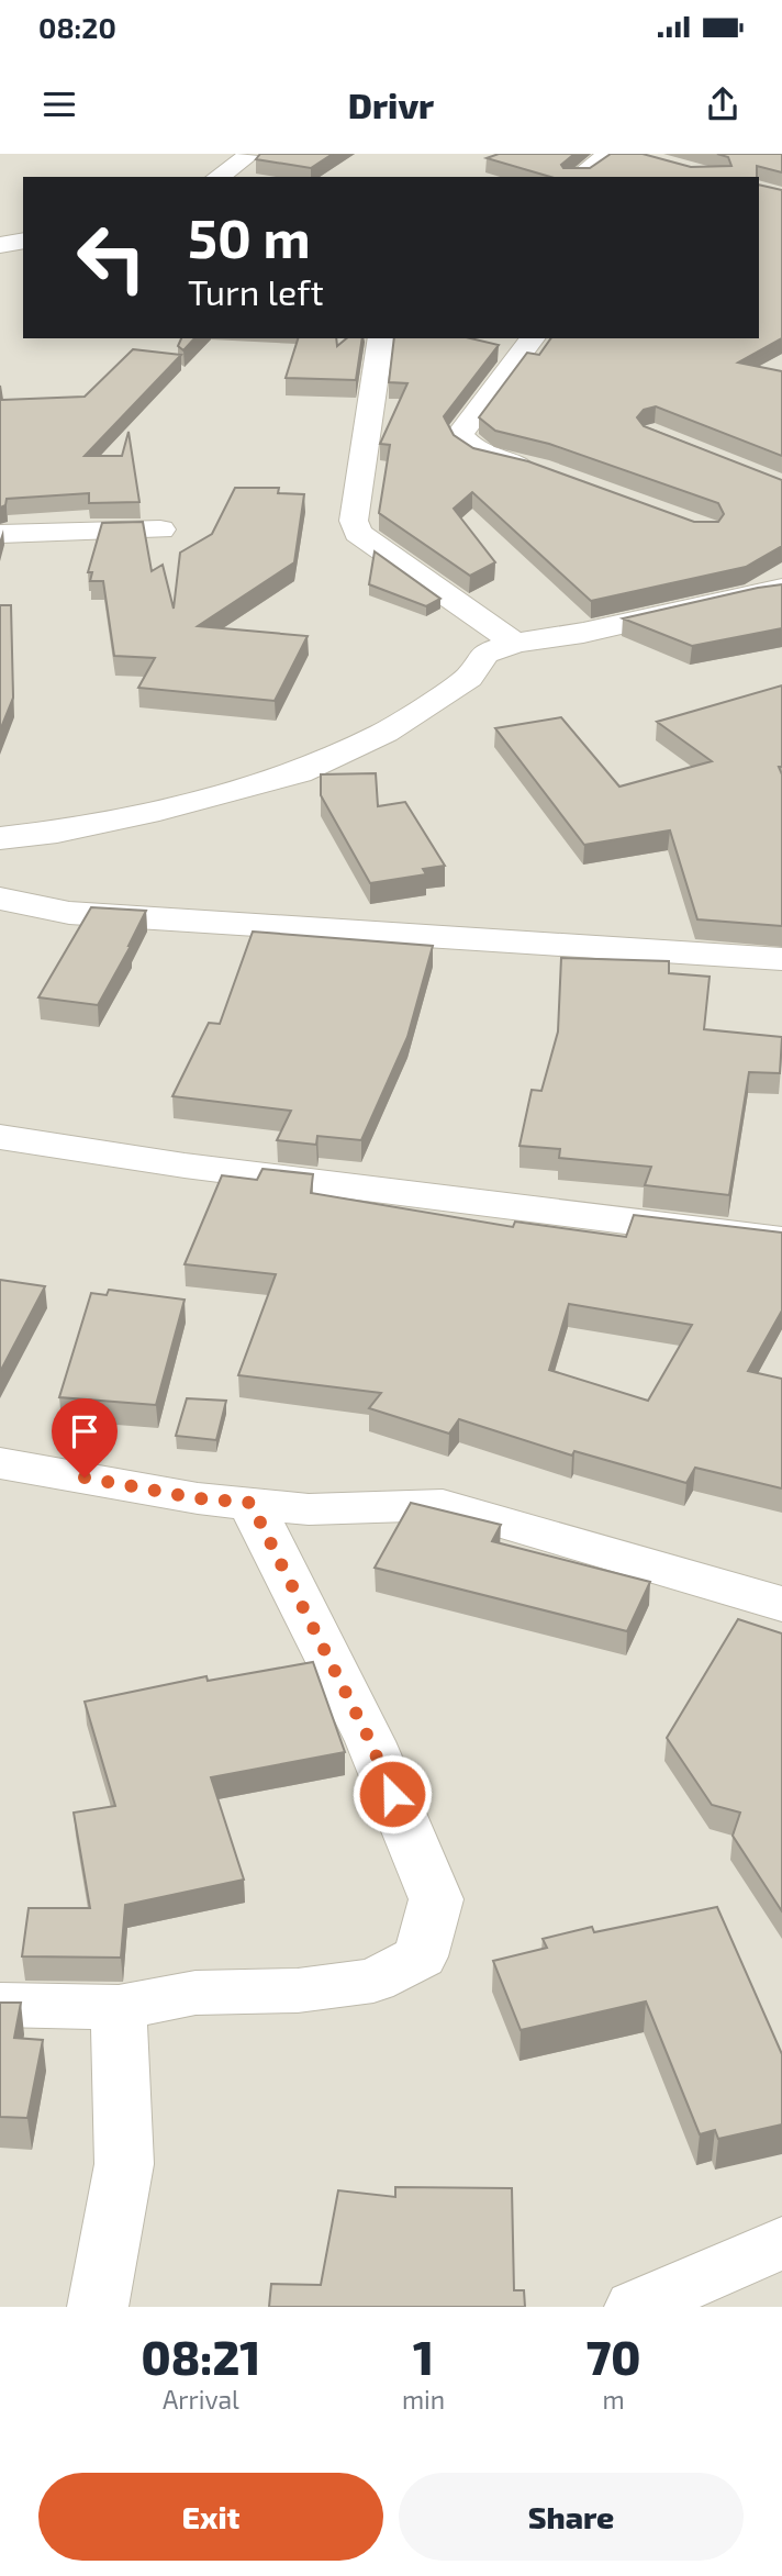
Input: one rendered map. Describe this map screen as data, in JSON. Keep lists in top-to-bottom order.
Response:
{
  "page": {
    "status": "08:20",
    "header": "Drivr",
    "turn": ["50 m", "Turn left"],
    "eta": [
      "08:21",
      "Arrival",
      "1",
      "min",
      "70",
      "m"
    ],
    "buttons": ["Exit", "Share"]
  }
}
